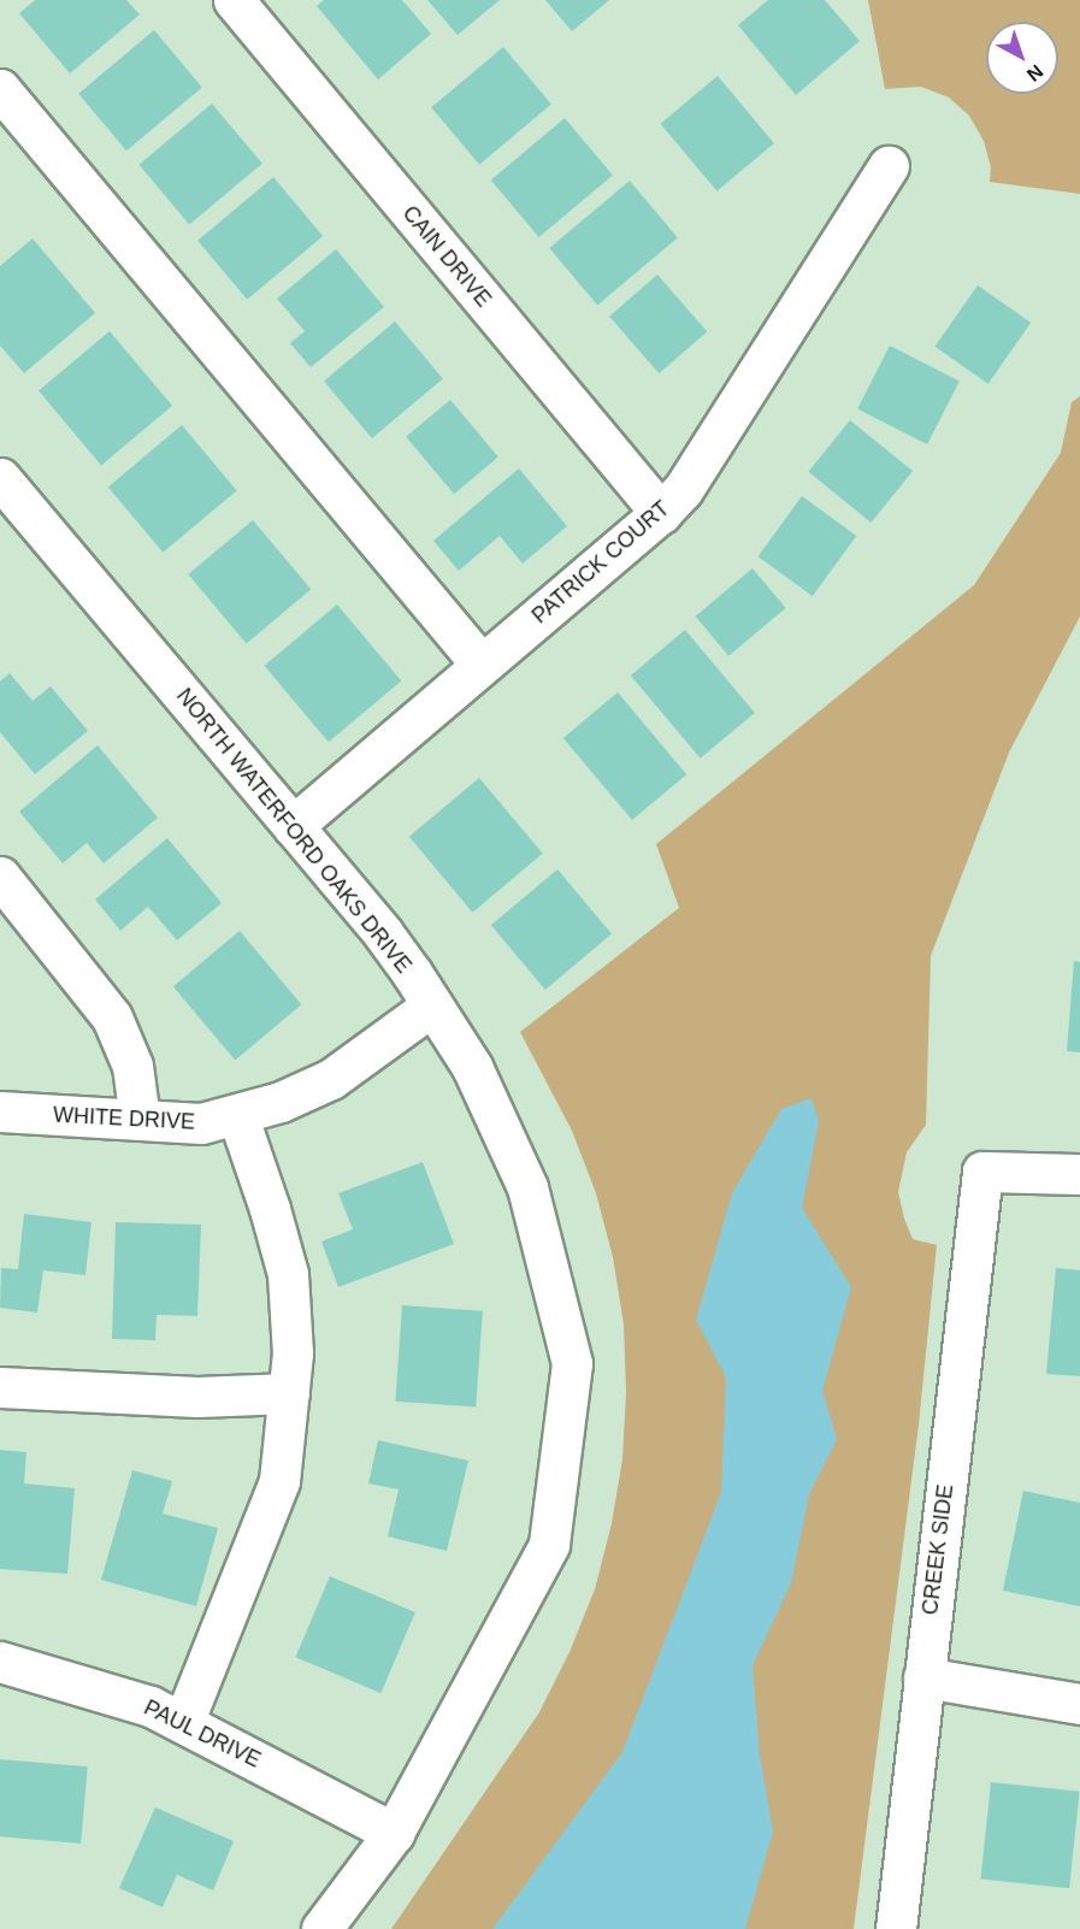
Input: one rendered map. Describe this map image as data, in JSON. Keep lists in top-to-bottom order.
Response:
{
  "streets": {
    "street": [
      "CAIN DRIVE",
      "PATRICK COURT",
      "NORTH WATERFORD OAKS DRIVE",
      "WHITE DRIVE",
      "CREEK SIDE",
      "PAUL DRIVE"
    ]
  },
  "crossings": [
    ["CAIN DRIVE", "PATRICK COURT"],
    ["PATRICK COURT", "NORTH WATERFORD OAKS DRIVE"],
    ["NORTH WATERFORD OAKS DRIVE", "WHITE DRIVE"],
    ["NORTH WATERFORD OAKS DRIVE", "PAUL DRIVE"]
  ],
  "north": "bottom right"
}
